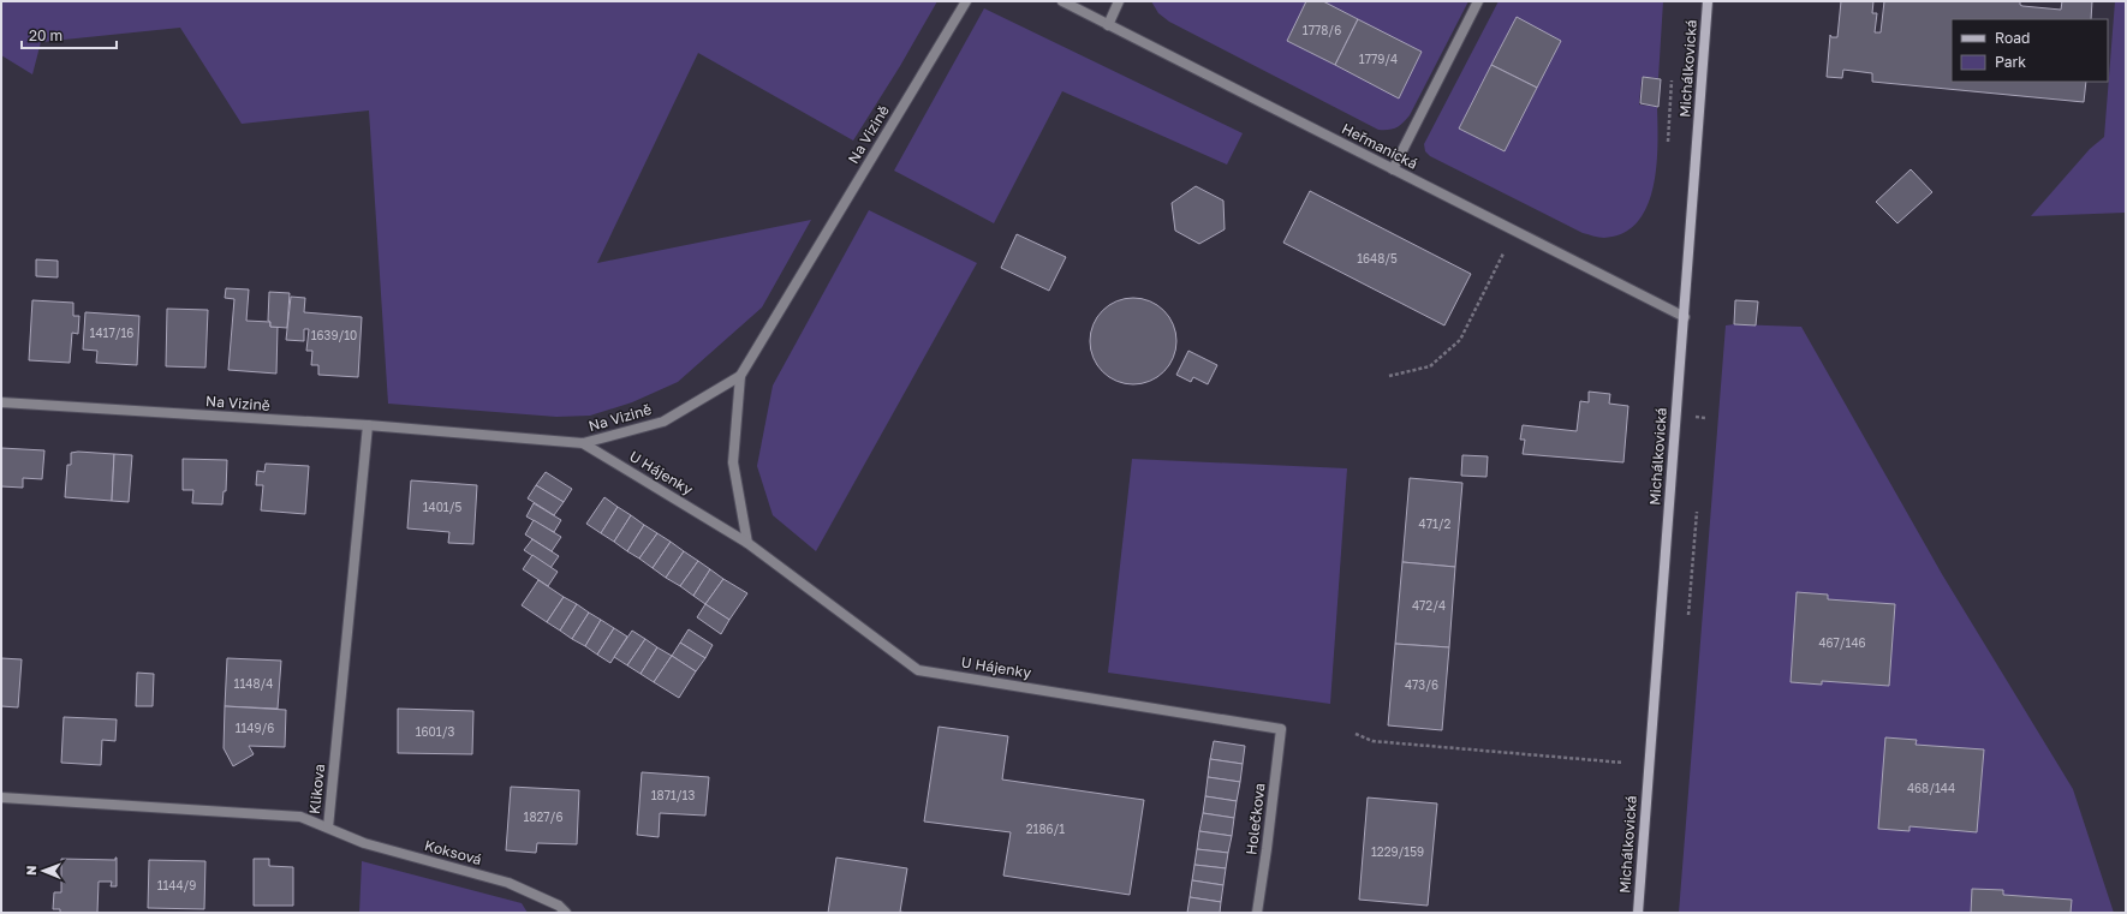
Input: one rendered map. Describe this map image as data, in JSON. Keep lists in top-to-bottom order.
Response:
{
  "streets": {
    "street": [
      "Michálkovická",
      "Na Vizině",
      "Heřmanická",
      "U Hájenky",
      "Klikova",
      "Holečkova",
      "Koksová"
    ]
  },
  "crossings": [
    ["Michálkovická", "Heřmanická"],
    ["Na Vizině", "U Hájenky"],
    ["Na Vizině", "Klikova"],
    ["U Hájenky", "Holečkova"],
    ["Klikova", "Koksová"]
  ],
  "house_numbers": [
    "1778/6",
    "1779/4",
    "1648/5",
    "1417/16",
    "1639/10",
    "1401/5",
    "471/2",
    "472/4",
    "467/146",
    "1148/4",
    "473/6",
    "1149/6",
    "1601/3",
    "468/144",
    "1871/13",
    "1827/6",
    "2186/1",
    "1229/159",
    "1144/9"
  ],
  "legend": ["Road", "Park"],
  "scale_bar": "20 m",
  "north": "left"
}
